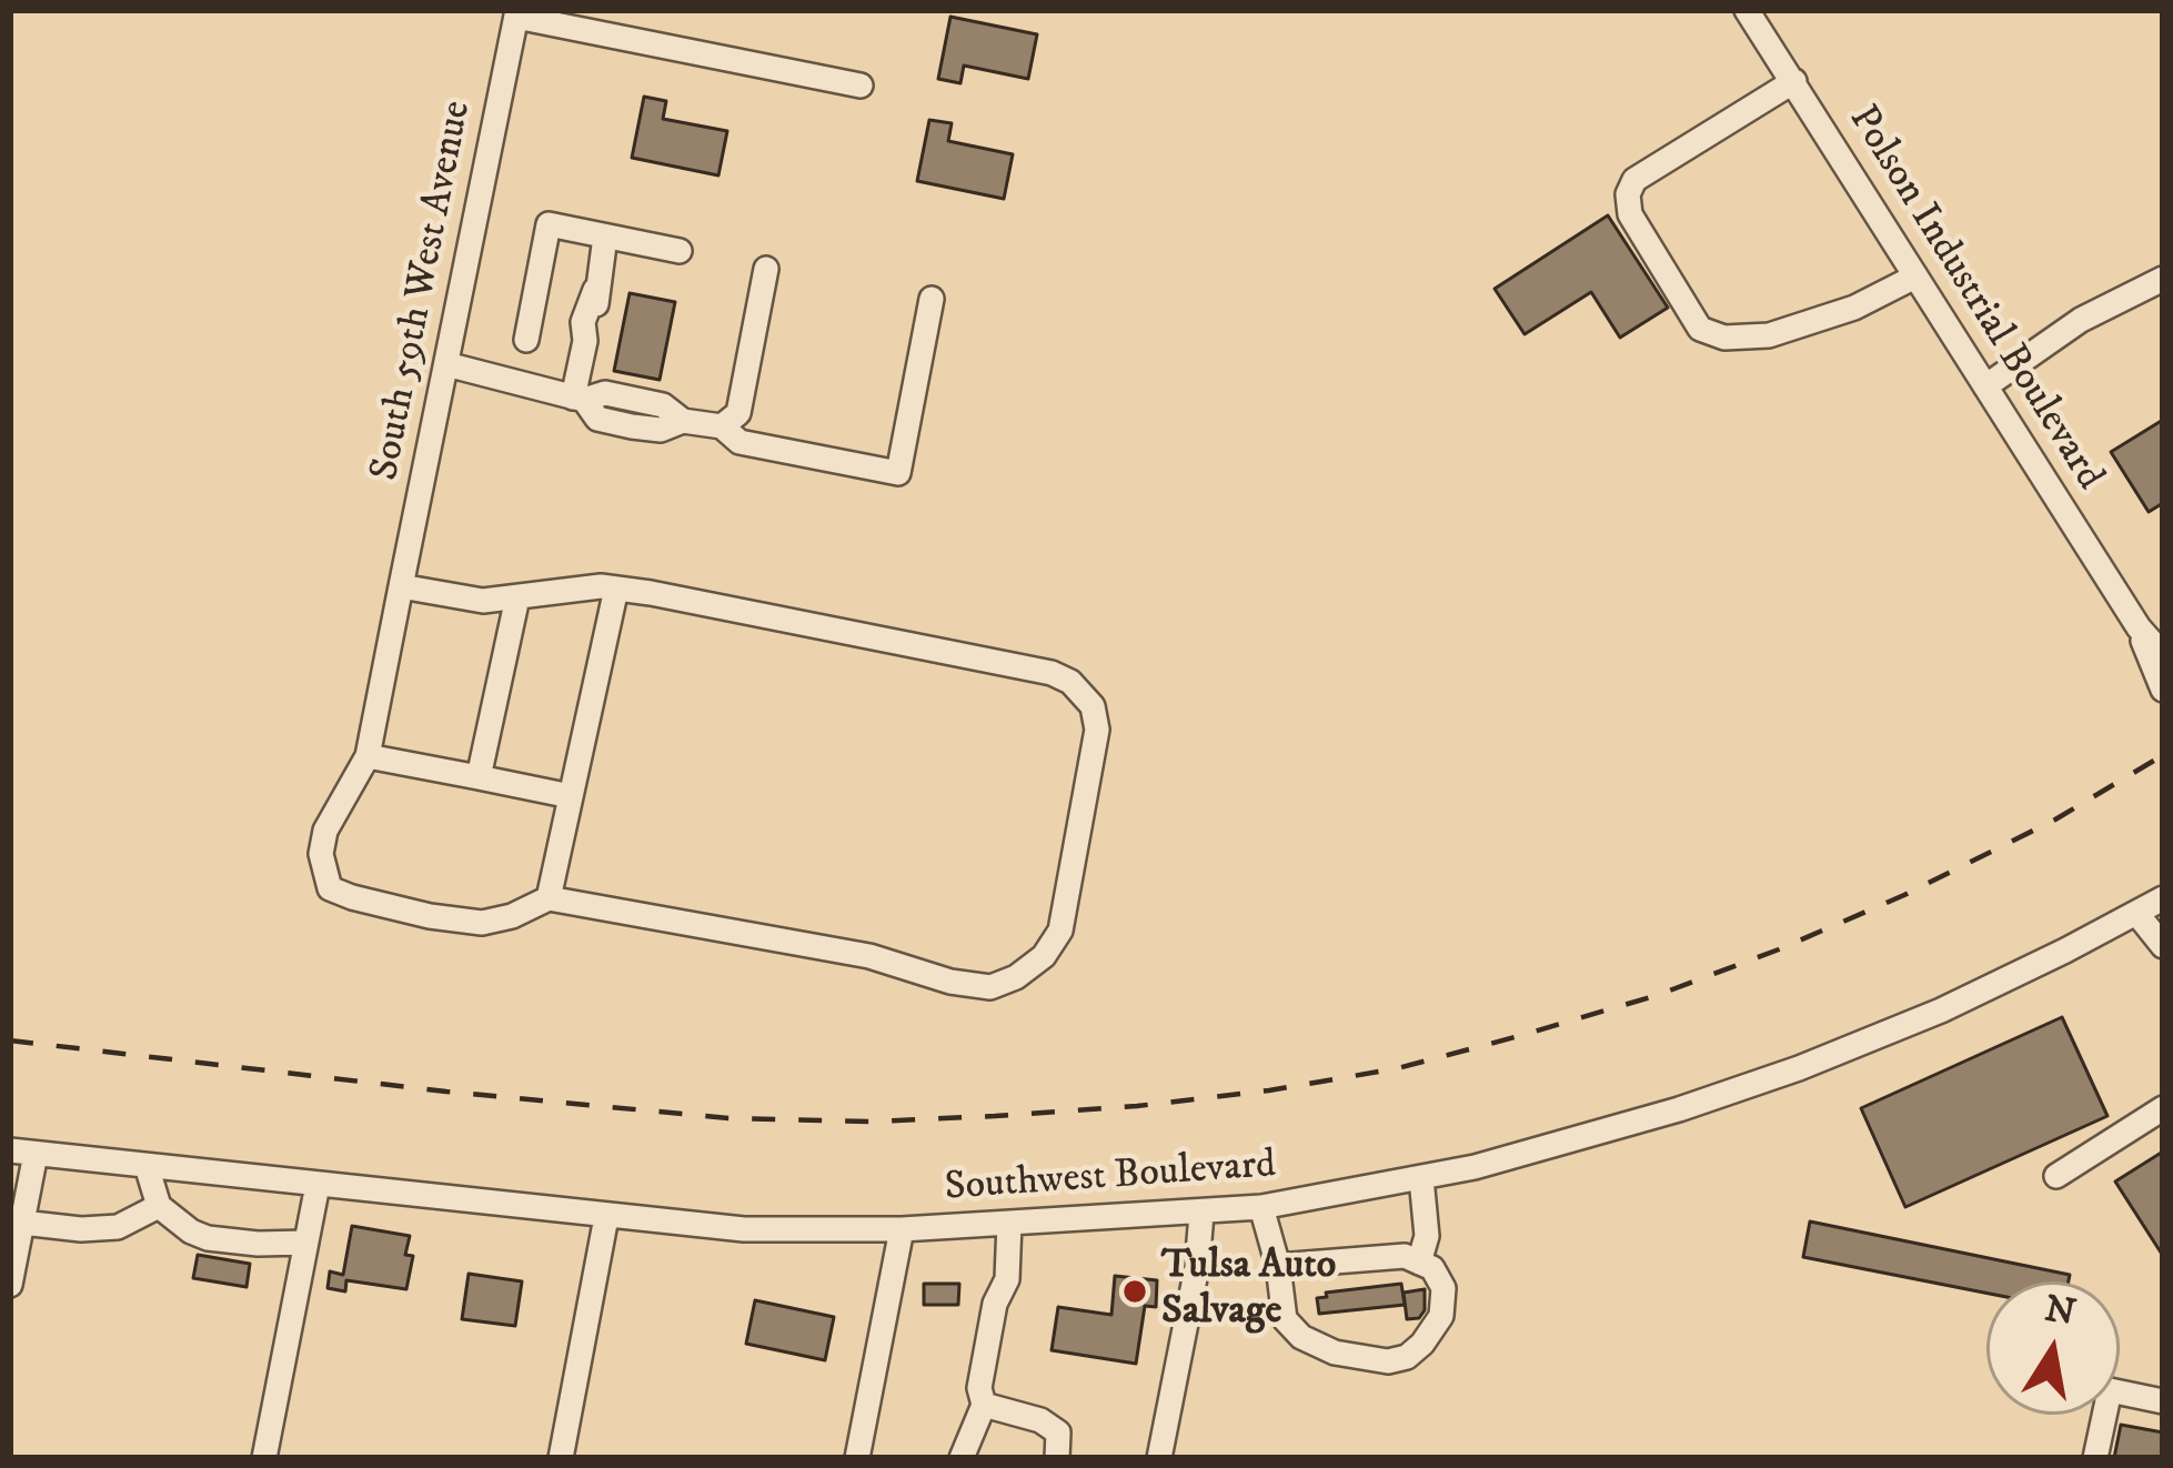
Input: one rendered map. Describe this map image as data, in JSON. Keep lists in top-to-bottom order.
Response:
{
  "streets": {
    "street": ["South 59th West Avenue", "Polson Industrial Boulevard", "Southwest Boulevard"]
  },
  "places": ["Tulsa Auto Salvage"],
  "north": "top"
}
